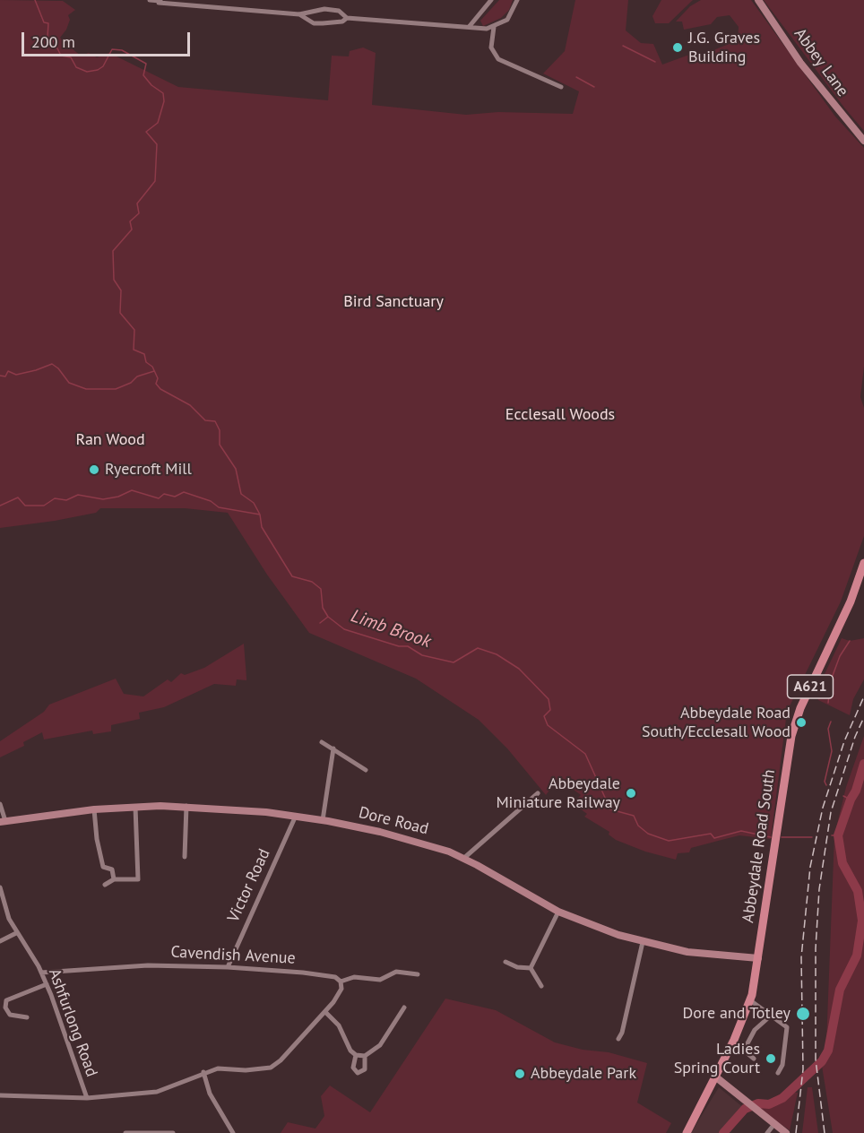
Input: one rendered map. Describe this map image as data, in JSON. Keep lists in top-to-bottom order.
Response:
{
  "streets": {
    "main road": ["A621", "Abbeydale Road South"],
    "street": [
      "Abbey Lane",
      "Dore Road",
      "Victor Road",
      "Cavendish Avenue",
      "Ashfurlong Road"
    ]
  },
  "crossings": [
    ["Dore Road", "Abbeydale Road South"],
    ["Dore Road", "Victor Road"],
    ["Victor Road", "Cavendish Avenue"],
    ["Cavendish Avenue", "Ashfurlong Road"]
  ],
  "water": ["Limb Brook"],
  "parks": ["Bird Sanctuary", "Ecclesall Woods", "Ran Wood"],
  "places": [
    "J.G. Graves Building",
    "Ryecroft Mill",
    "Abbeydale Road South/Ecclesall Wood",
    "Abbeydale Miniature Railway",
    "Dore and Totley",
    "Ladies Spring Court",
    "Abbeydale Park"
  ],
  "scale_bar": "200 m"
}
